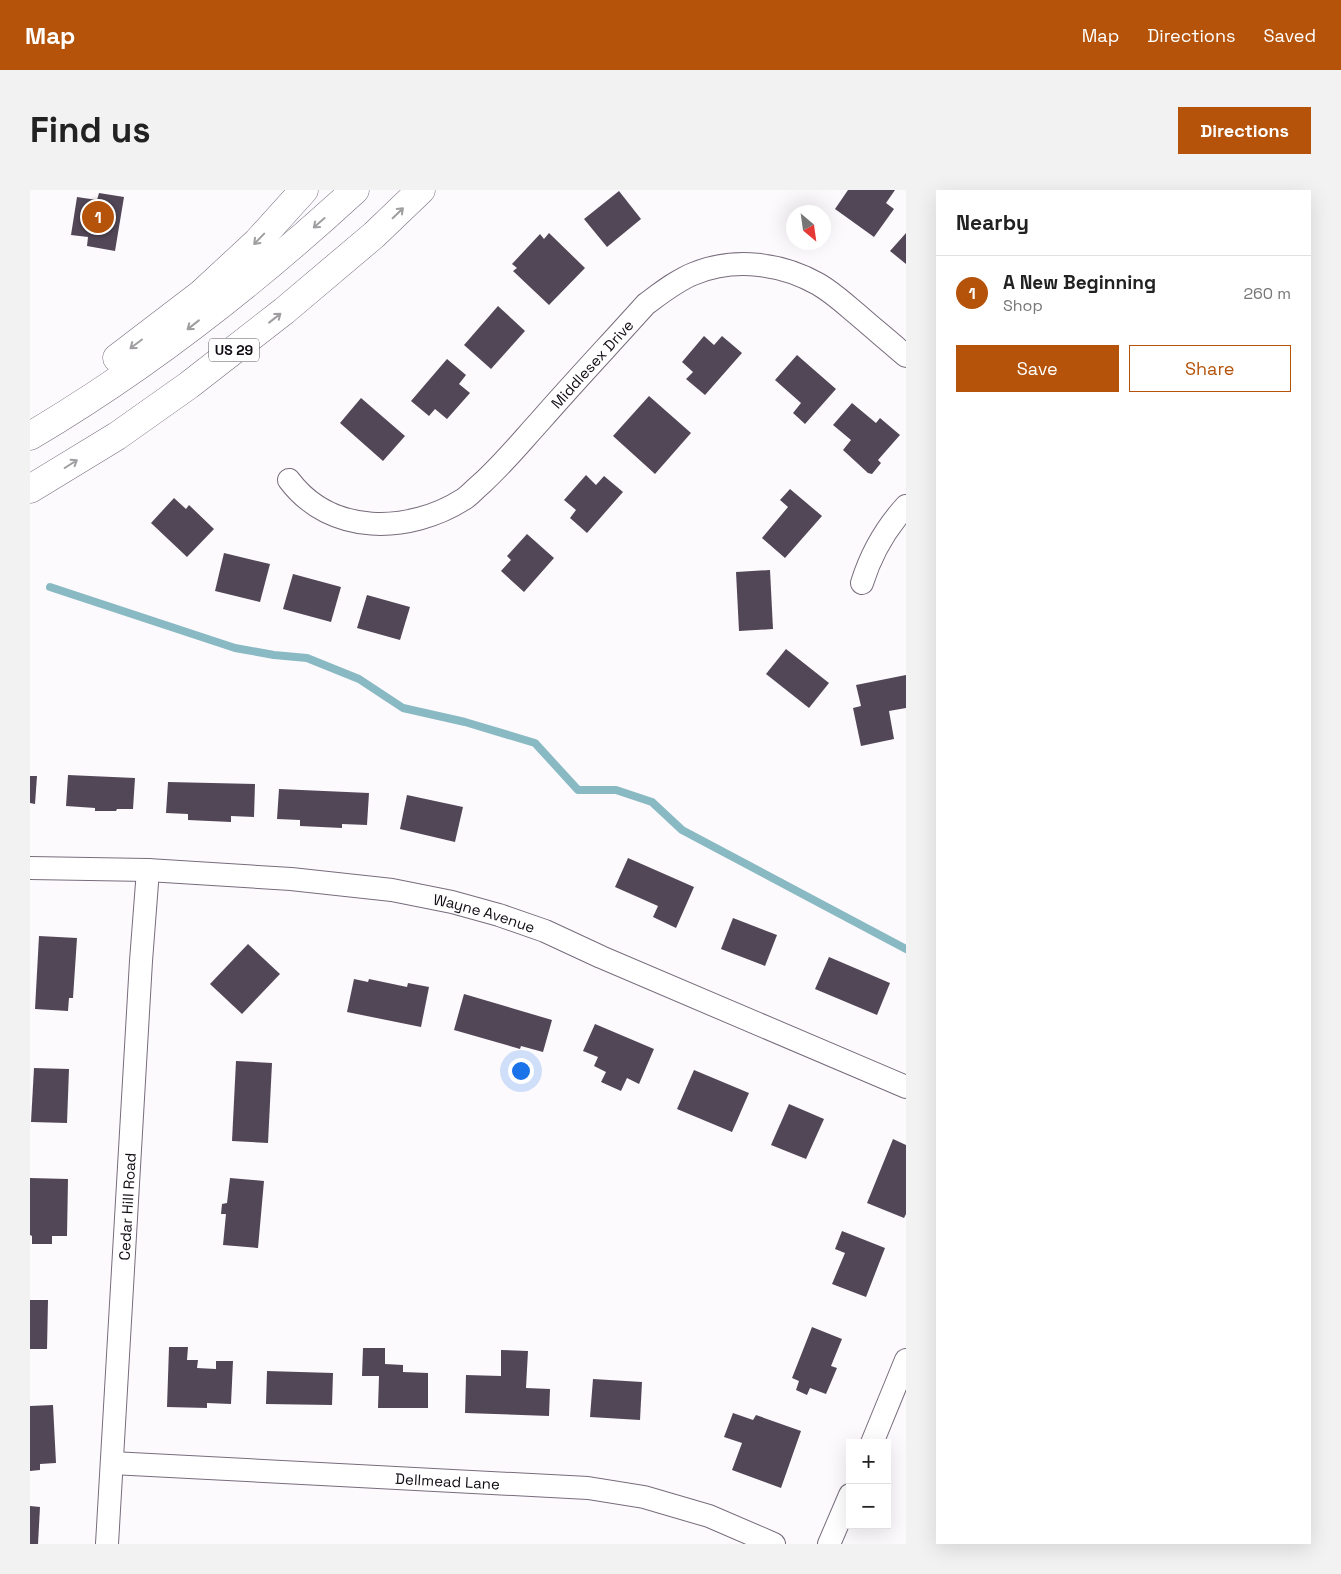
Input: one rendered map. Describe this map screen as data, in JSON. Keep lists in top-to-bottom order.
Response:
{
  "streets": {
    "highway": ["US 29"],
    "street": [
      "Middlesex Drive",
      "Wayne Avenue",
      "Cedar Hill Road",
      "Dellmead Lane"
    ]
  },
  "crossings": [
    ["Wayne Avenue", "Cedar Hill Road"],
    ["Cedar Hill Road", "Dellmead Lane"]
  ],
  "north": "bottom right",
  "page": {
    "header": "Map",
    "nav": ["Map", "Directions", "Saved"],
    "buttons": [
      "Directions",
      ["Save", "Share"]
    ],
    "title": "Find us",
    "heading": "Nearby",
    "pins": "1",
    "list": [
      {
        "mark": "1",
        "name": "A New Beginning",
        "note": "Shop",
        "value": "260 m"
      }
    ],
    "map_buttons": ["+", "−"]
  }
}
